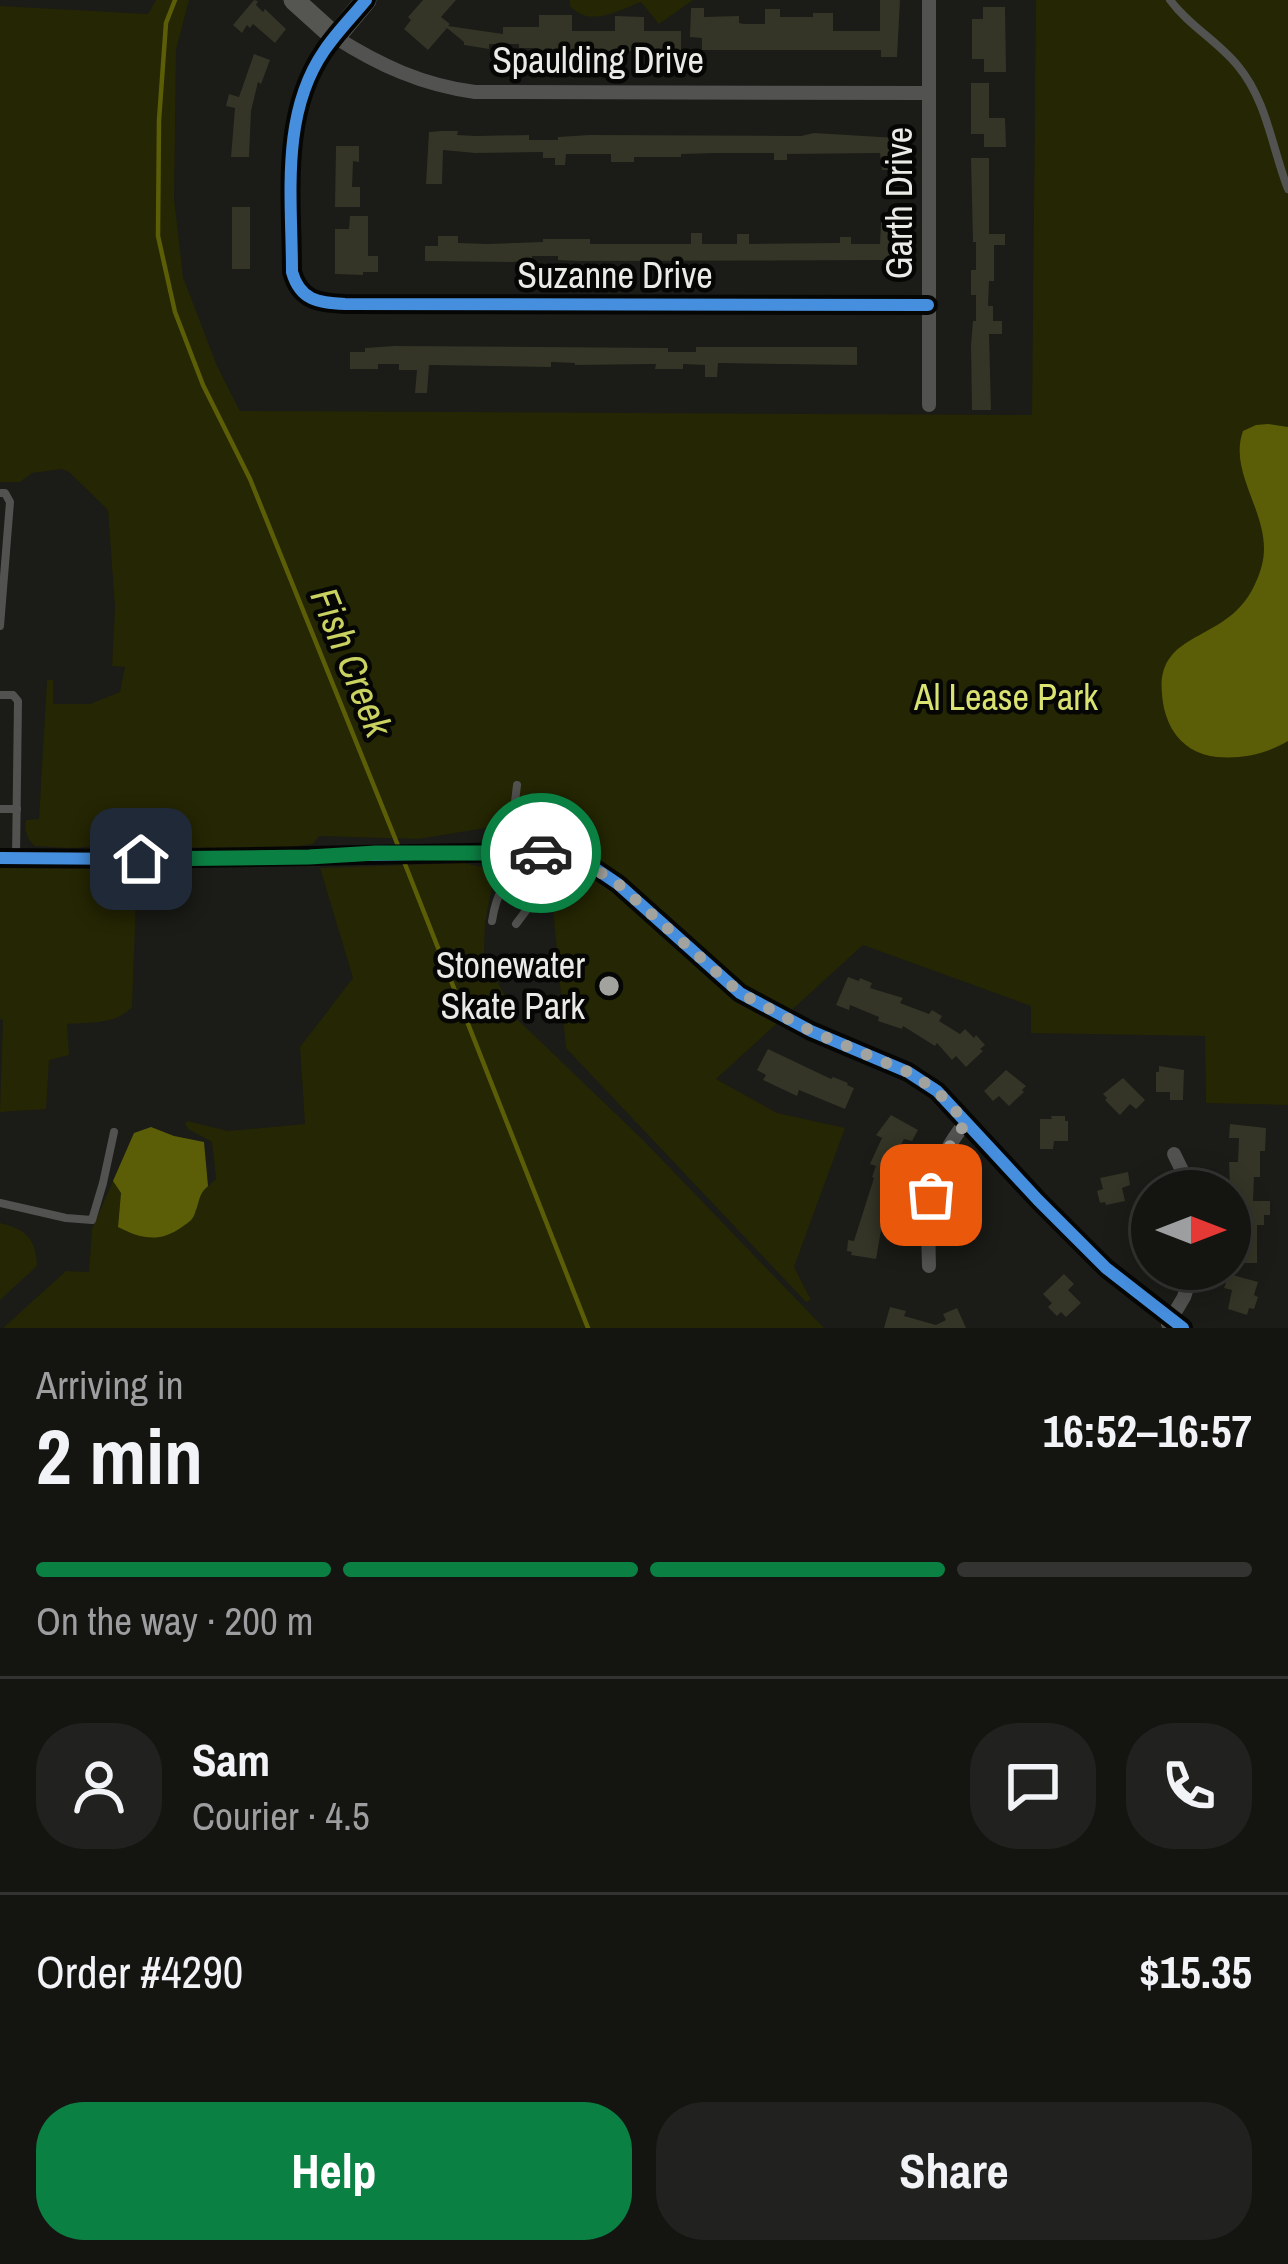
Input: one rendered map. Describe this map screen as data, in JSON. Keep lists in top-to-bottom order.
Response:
{
  "streets": {
    "street": ["Spaulding Drive", "Garth Drive", "Suzanne Drive"]
  },
  "crossings": [
    ["Spaulding Drive", "Garth Drive"],
    ["Spaulding Drive", "Suzanne Drive"],
    ["Garth Drive", "Suzanne Drive"]
  ],
  "water": ["Fish Creek"],
  "parks": ["Al Lease Park"],
  "places": ["Stonewater Skate Park"],
  "north": "right",
  "page": {
    "heading": ["2 min", "Arriving in", "16:52–16:57"],
    "panel": [
      "Sam",
      "Courier · 4.5",
      "Order #4290",
      "$15.35"
    ],
    "bar": "On the way · 200 m",
    "buttons": ["Help", "Share"]
  }
}
